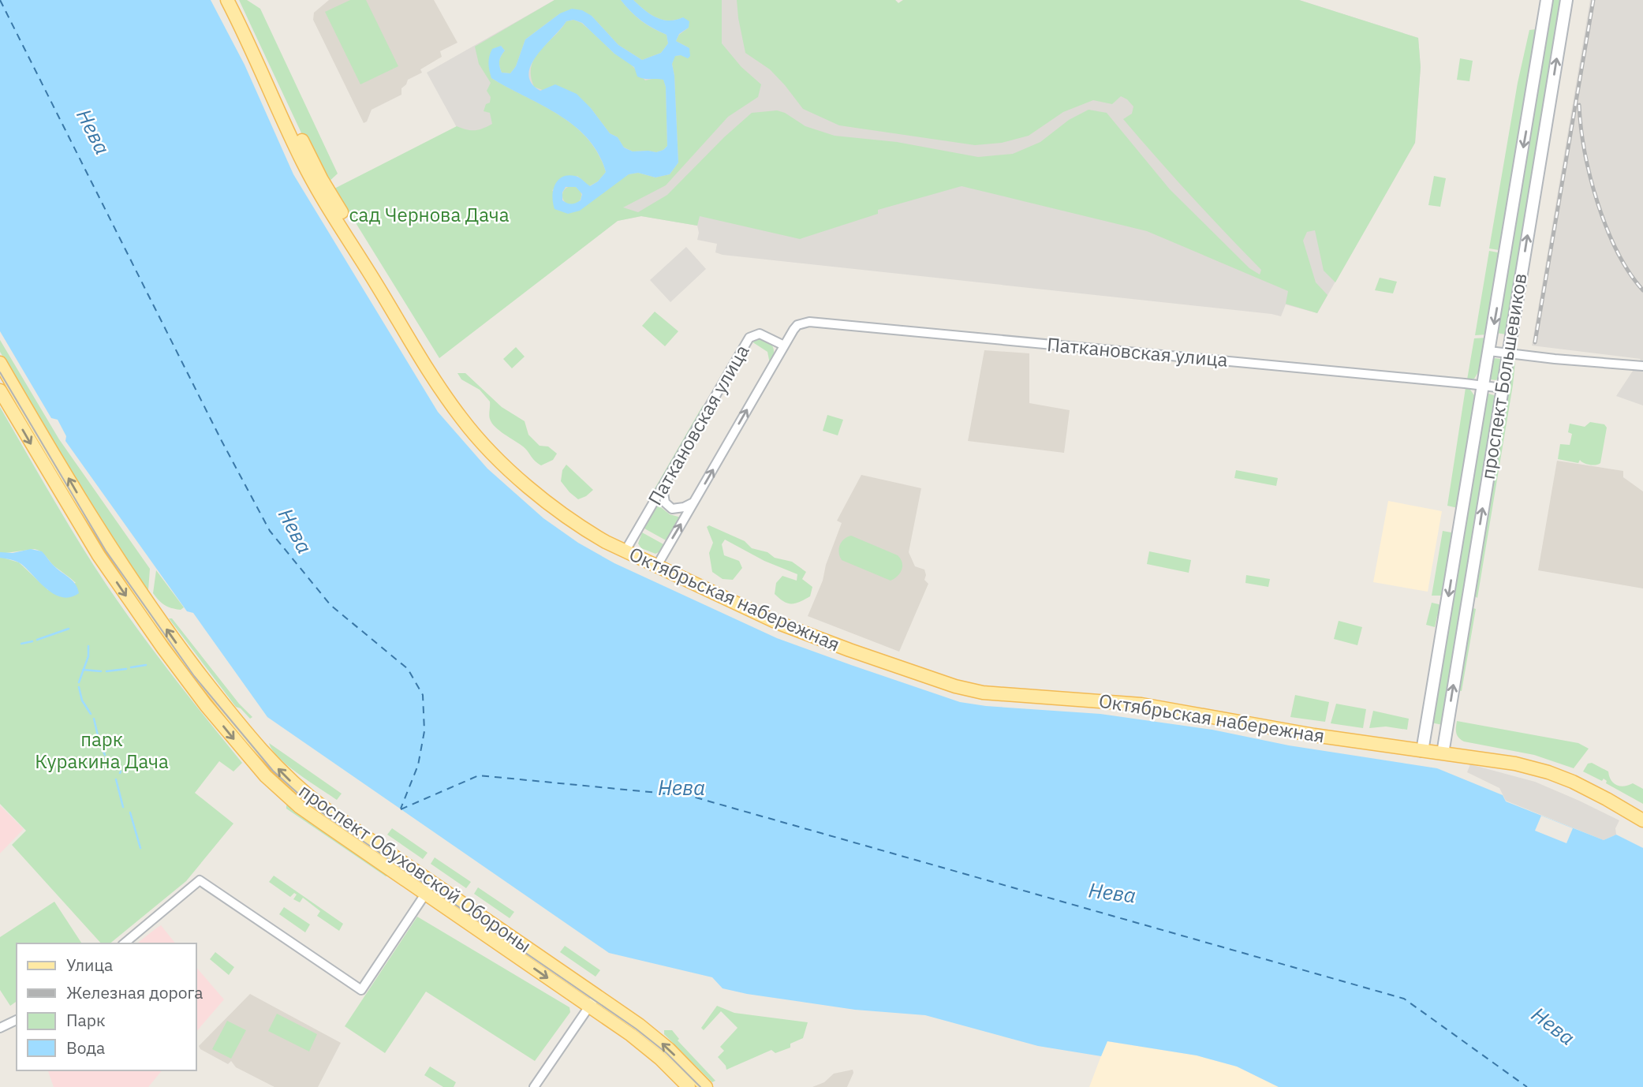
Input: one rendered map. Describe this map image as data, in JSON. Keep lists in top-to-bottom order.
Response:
{
  "streets": {
    "main road": ["проспект Большевиков", "Октябрьская набережная", "проспект Обуховской Обороны"],
    "street": ["Паткановская улица"]
  },
  "crossings": [
    ["Паткановская улица", "проспект Большевиков"],
    ["Паткановская улица", "Октябрьская набережная"],
    ["проспект Большевиков", "Октябрьская набережная"]
  ],
  "water": ["Нева"],
  "parks": ["сад Чернова Дача", "парк Куракина Дача"],
  "legend": [
    "Улица",
    "Железная дорога",
    "Парк",
    "Вода"
  ]
}
